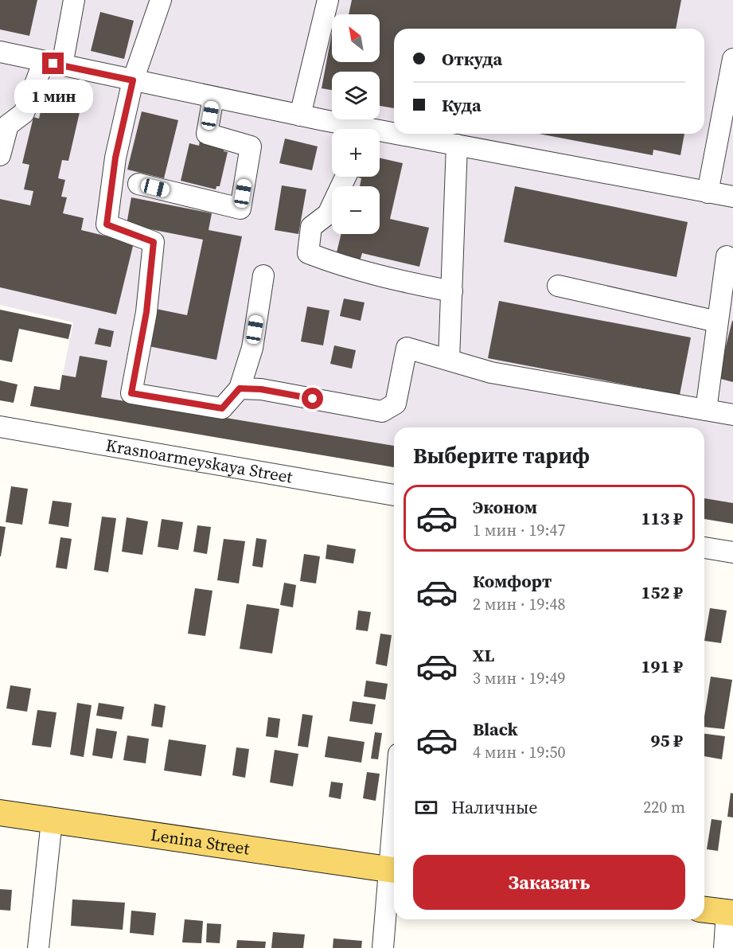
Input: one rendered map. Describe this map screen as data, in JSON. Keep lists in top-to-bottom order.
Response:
{
  "streets": {
    "main road": ["Lenina Street"],
    "street": ["Krasnoarmeyskaya Street"]
  },
  "north": "top left",
  "page": {
    "map_buttons": ["+", "−"],
    "banner": ["Откуда", "Куда"],
    "bubble": "1 мин",
    "heading": "Выберите тариф",
    "list": [
      {
        "name": "Эконом",
        "note": "1 мин · 19:47",
        "value": "113 ₽"
      },
      {
        "name": "Комфорт",
        "note": "2 мин · 19:48",
        "value": "152 ₽"
      },
      {
        "name": "XL",
        "note": "3 мин · 19:49",
        "value": "191 ₽"
      },
      {
        "name": "Black",
        "note": "4 мин · 19:50",
        "value": "95 ₽"
      }
    ],
    "pay": ["Наличные", "220 m"],
    "buttons": "Заказать"
  }
}
